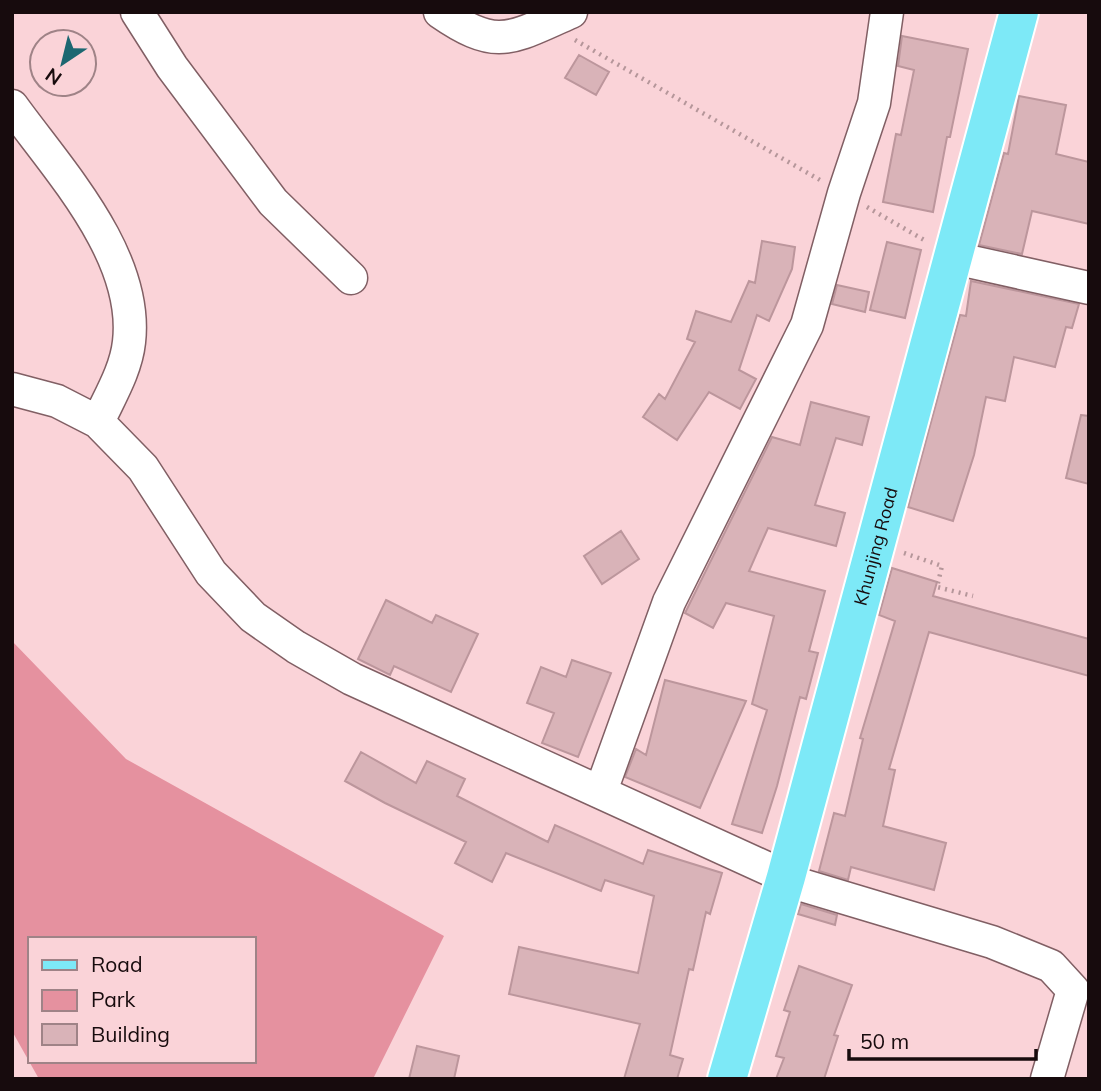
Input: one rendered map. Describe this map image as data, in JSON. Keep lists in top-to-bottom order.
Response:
{
  "streets": {
    "main road": ["Khunjing Road"]
  },
  "legend": ["Road", "Park", "Building"],
  "scale_bar": "50 m",
  "north": "bottom left"
}
